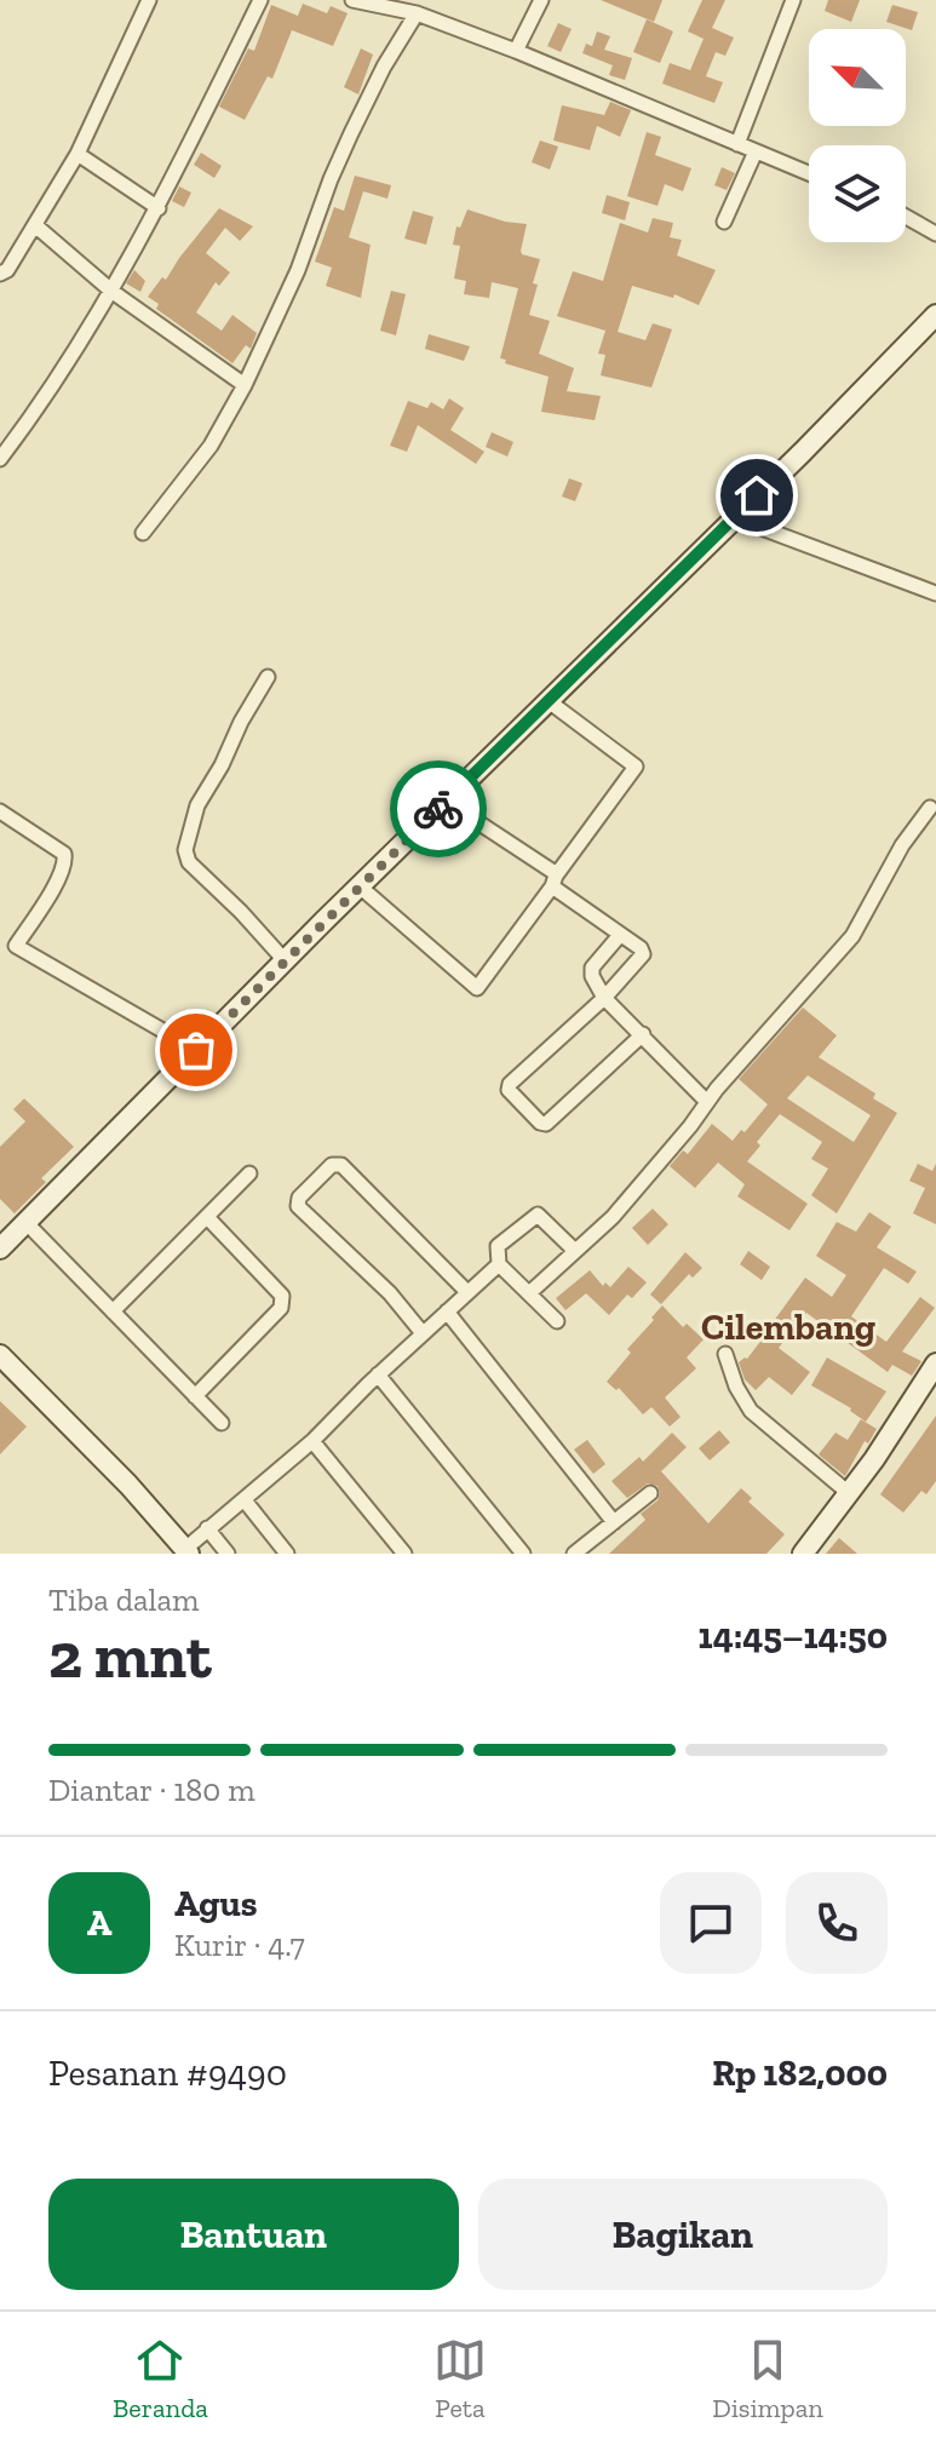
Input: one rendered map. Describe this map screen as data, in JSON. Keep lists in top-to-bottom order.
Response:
{
  "districts": ["Cilembang"],
  "north": "top left",
  "page": {
    "heading": ["2 mnt", "Tiba dalam", "14:45–14:50"],
    "panel": [
      "Agus",
      "Kurir · 4.7",
      "Pesanan #9490",
      "Rp 182,000"
    ],
    "bar": "Diantar · 180 m",
    "round": "A",
    "buttons": ["Bantuan", "Bagikan"],
    "tabs": ["Beranda", "Peta", "Disimpan"]
  }
}
